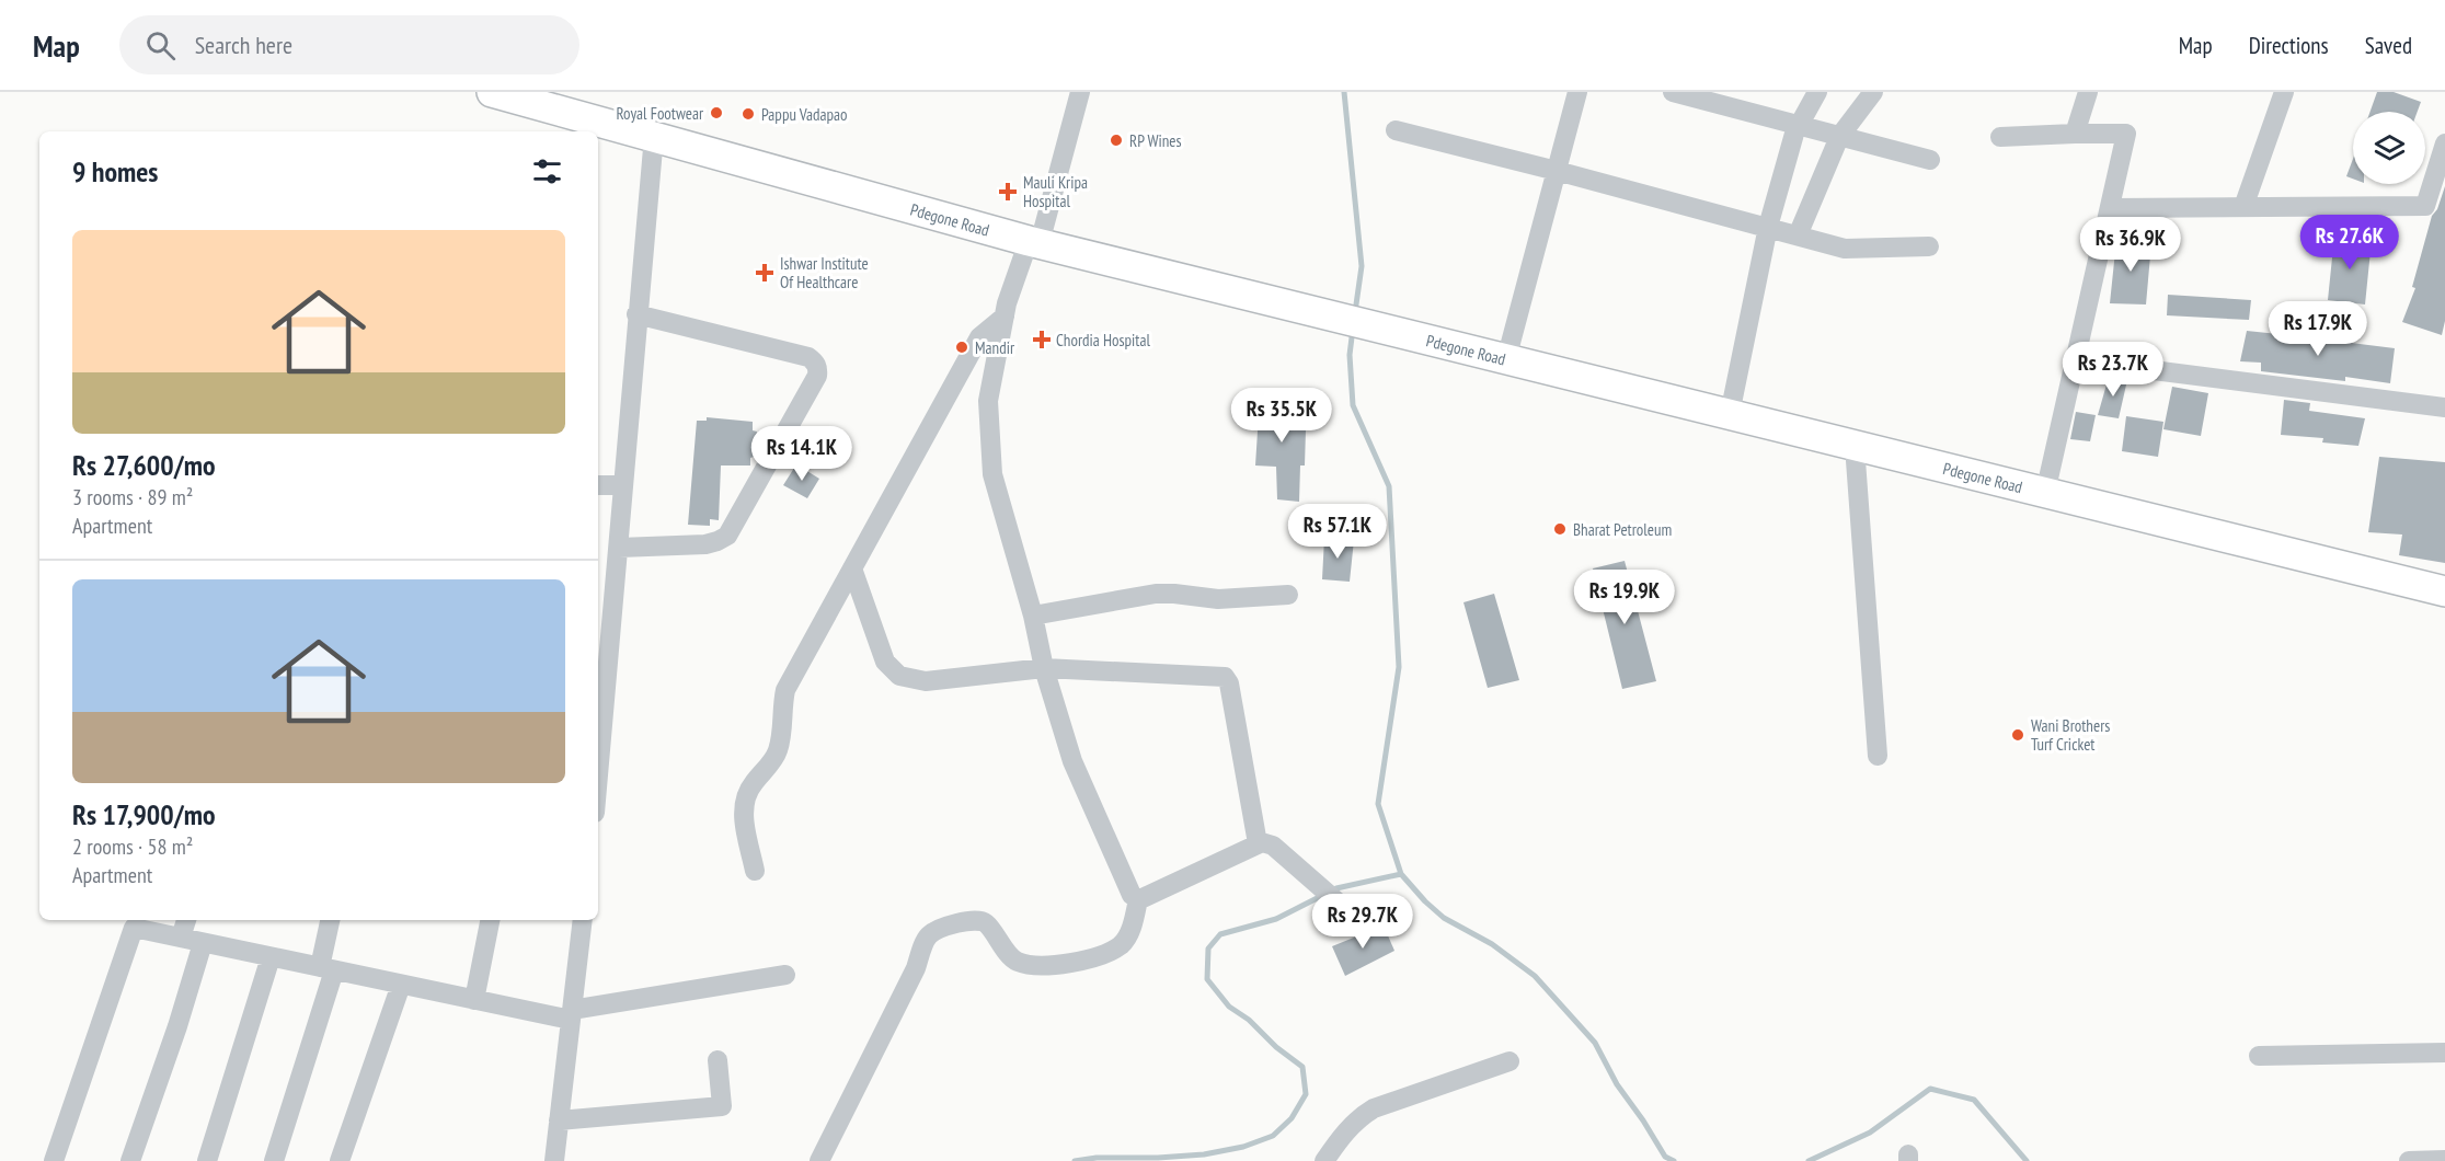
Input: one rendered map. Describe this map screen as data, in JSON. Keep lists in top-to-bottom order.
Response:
{
  "streets": {
    "highway": ["Pdegone Road"]
  },
  "places": {
    "other": [
      "Royal Footwear",
      "Pappu Vadapao",
      "RP Wines",
      "Mandir",
      "Bharat Petroleum",
      "Wani Brothers Turf Cricket"
    ],
    "health": ["Mauli Kripa Hospital", "Ishwar Institute Of Healthcare", "Chordia Hospital"]
  },
  "page": {
    "header": "Map",
    "search": "Search here",
    "nav": ["Map", "Directions", "Saved"],
    "heading": "9 homes",
    "list": [
      {
        "name": "Rs 27,600/mo",
        "note": "3 rooms · 89 m² · Apartment"
      },
      {
        "name": "Rs 17,900/mo",
        "note": "2 rooms · 58 m² · Apartment"
      }
    ],
    "price": [
      "Rs 27.6K",
      "Rs 36.9K",
      "Rs 17.9K",
      "Rs 23.7K",
      "Rs 35.5K",
      "Rs 14.1K",
      "Rs 57.1K",
      "Rs 19.9K",
      "Rs 29.7K"
    ]
  }
}
